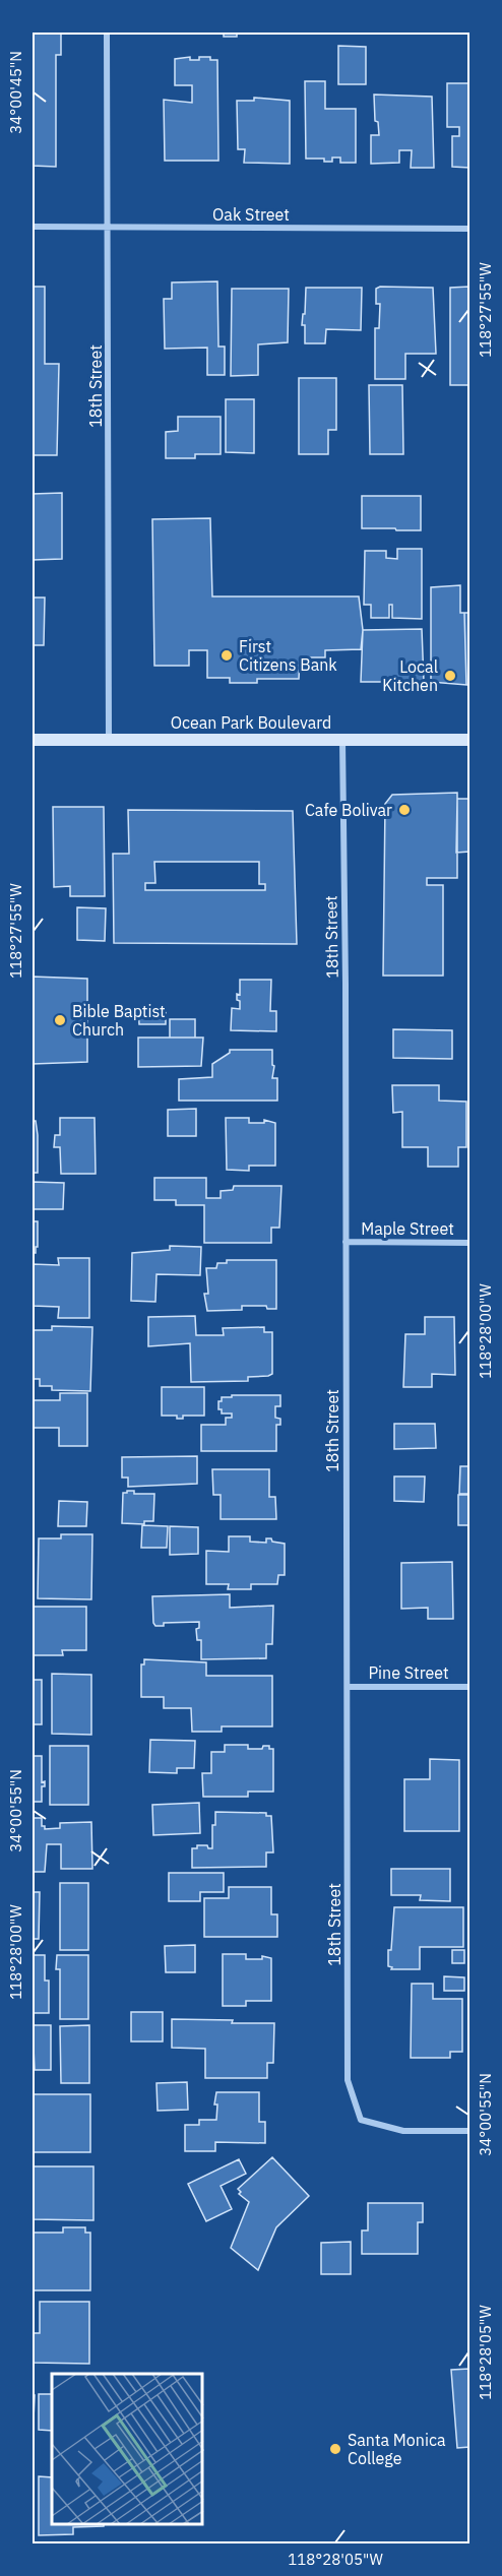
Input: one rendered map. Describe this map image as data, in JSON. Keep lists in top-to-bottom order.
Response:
{
  "streets": {
    "street": [
      "Oak Street",
      "18th Street",
      "Ocean Park Boulevard",
      "Maple Street",
      "Pine Street"
    ]
  },
  "crossings": [
    ["Oak Street", "18th Street"],
    ["18th Street", "Ocean Park Boulevard"],
    ["18th Street", "Maple Street"],
    ["18th Street", "Pine Street"]
  ],
  "places": [
    "First Citizens Bank",
    "Local Kitchen",
    "Cafe Bolivar",
    "Bible Baptist Church",
    "Santa Monica College"
  ],
  "coordinates": [
    "34°00'45\"N",
    "118°27'55\"W",
    "118°28'00\"W",
    "34°00'55\"N",
    "118°28'05\"W"
  ]
}
